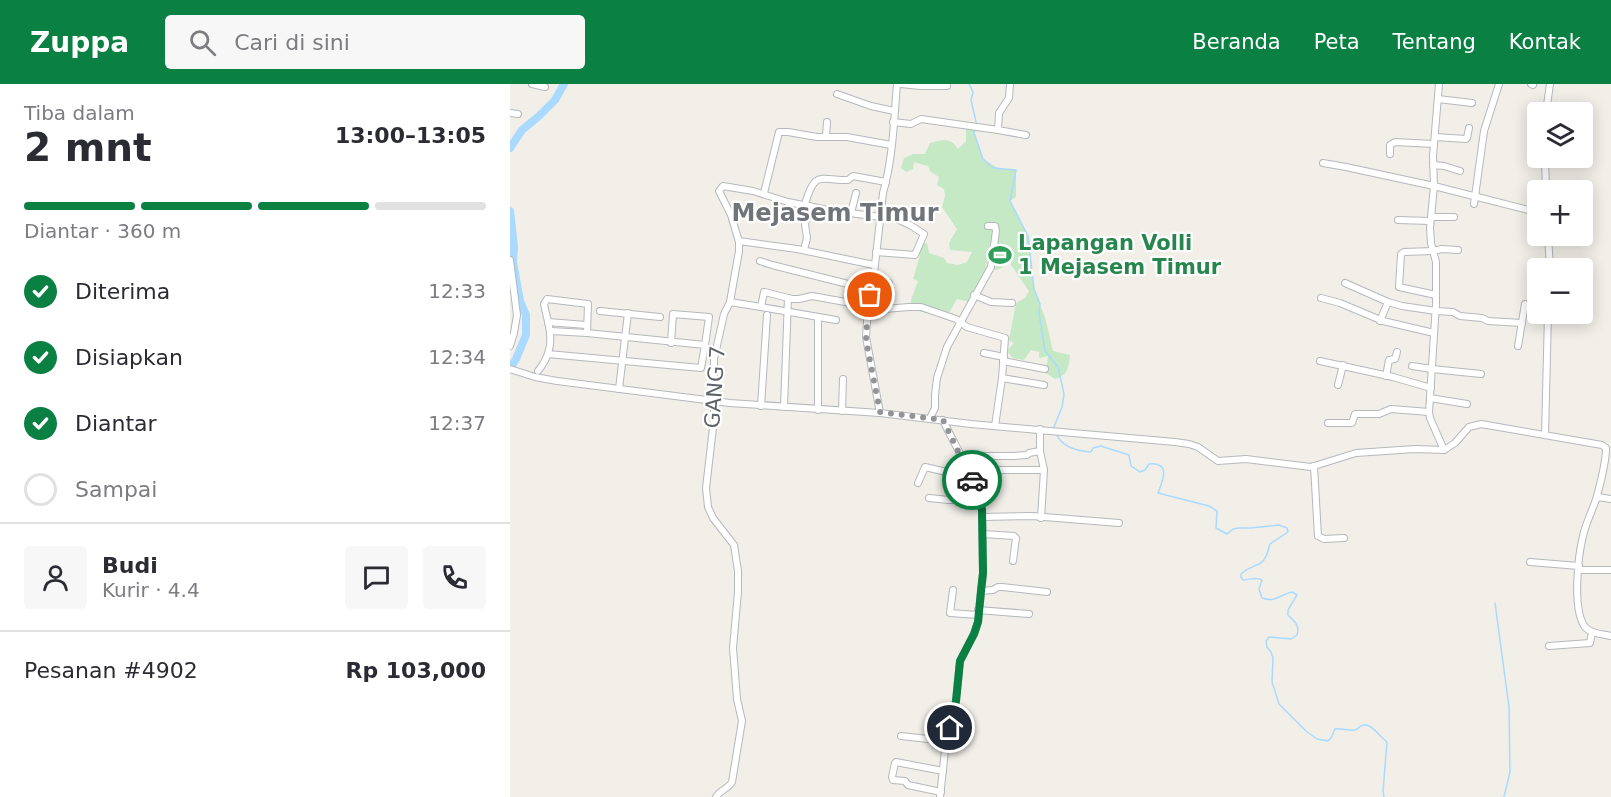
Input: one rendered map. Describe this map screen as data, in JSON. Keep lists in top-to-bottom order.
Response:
{
  "streets": {
    "street": ["GANG 7"]
  },
  "districts": ["Mejasem Timur"],
  "places": {
    "sports": ["Lapangan Volli 1 Mejasem Timur"]
  },
  "page": {
    "header": "Zuppa",
    "search": "Cari di sini",
    "nav": [
      "Beranda",
      "Peta",
      "Tentang",
      "Kontak"
    ],
    "heading": ["2 mnt", "Tiba dalam", "13:00–13:05"],
    "panel": [
      "Budi",
      "Kurir · 4.4",
      "Pesanan #4902",
      "Rp 103,000"
    ],
    "map_buttons": ["+", "−"],
    "bar": "Diantar · 360 m",
    "list": [
      ["Diterima", "12:33"],
      ["Disiapkan", "12:34"],
      ["Diantar", "12:37"],
      "Sampai"
    ]
  }
}
